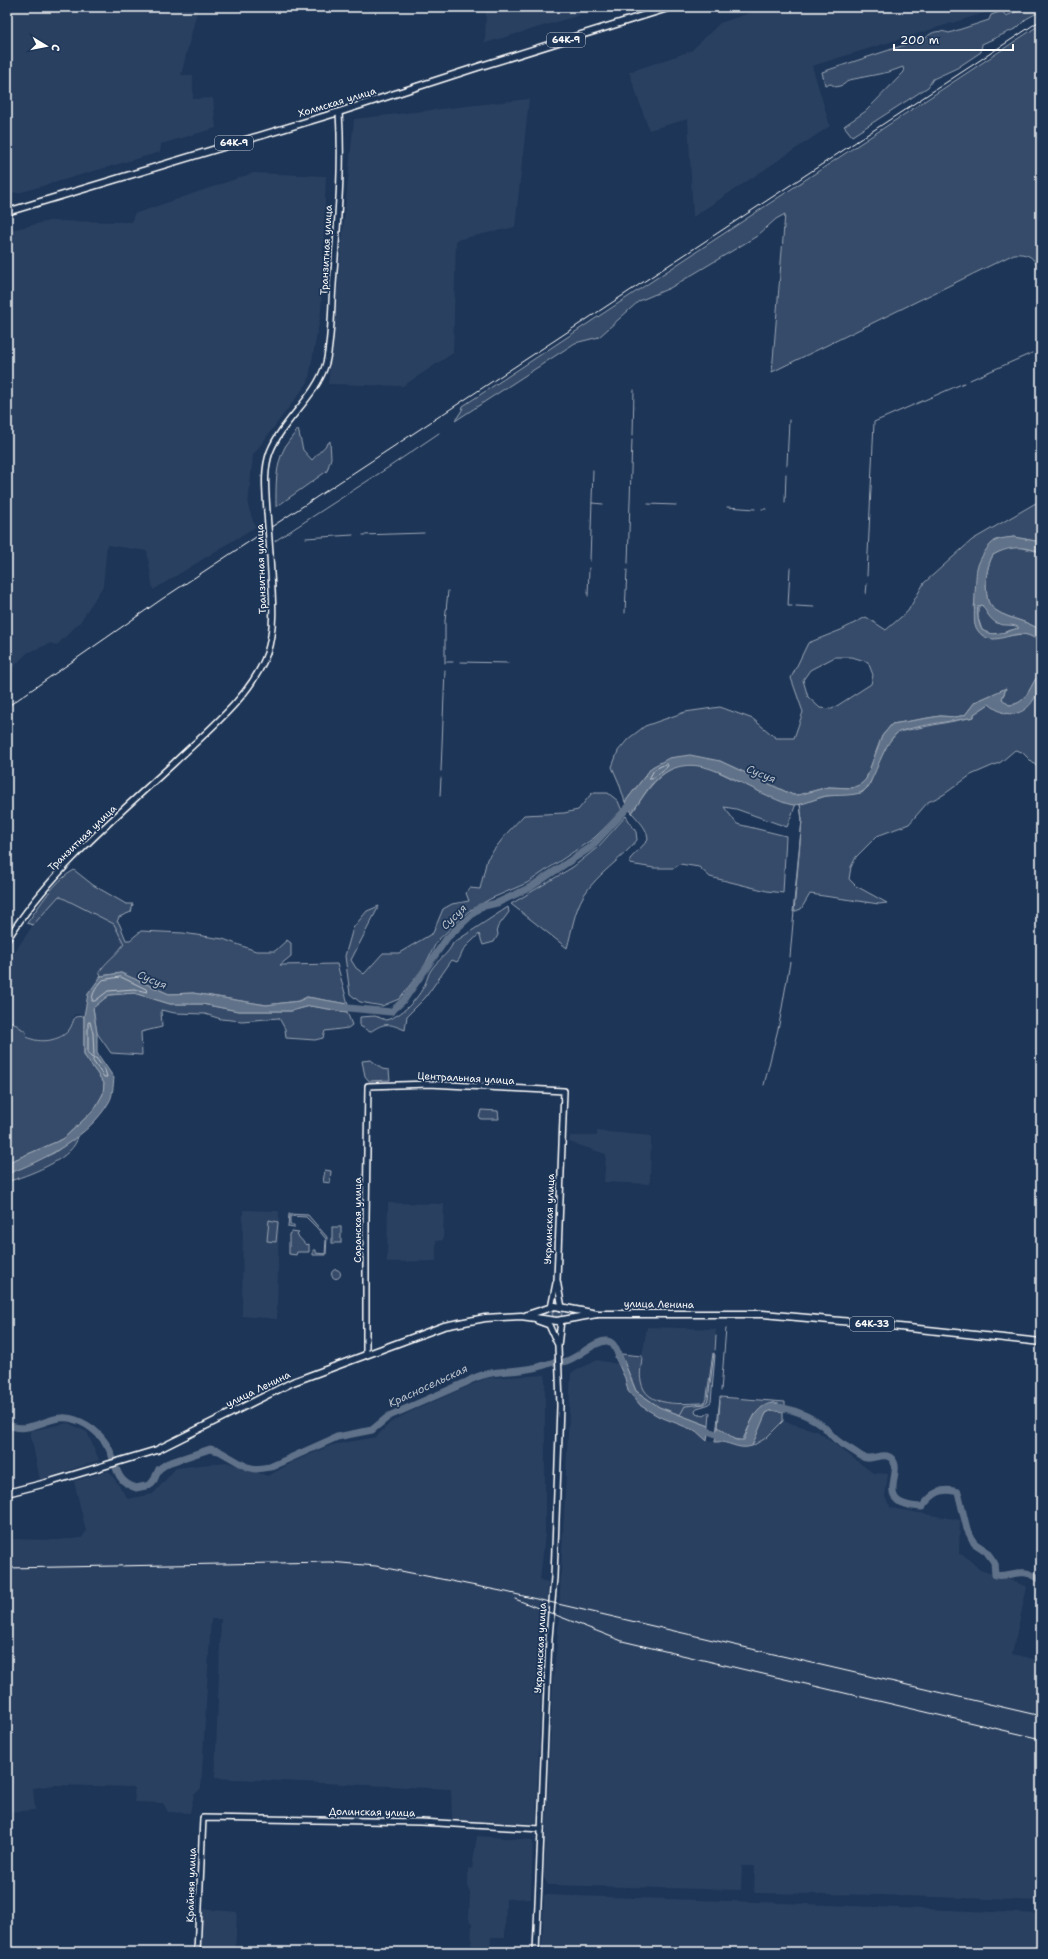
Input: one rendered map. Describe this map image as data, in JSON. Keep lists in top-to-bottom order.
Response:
{
  "streets": {
    "main road": [
      "64К-9",
      "Холмская улица",
      "Транзитная улица",
      "Центральная улица",
      "Украинская улица",
      "Саранская улица",
      "улица Ленина",
      "64К-33",
      "Долинская улица",
      "Крайняя улица"
    ]
  },
  "crossings": [
    ["Холмская улица", "Транзитная улица"],
    ["Центральная улица", "Украинская улица"],
    ["Центральная улица", "Саранская улица"],
    ["Украинская улица", "улица Ленина"],
    ["Украинская улица", "Долинская улица"],
    ["Саранская улица", "улица Ленина"],
    ["Долинская улица", "Крайняя улица"]
  ],
  "water": ["Сусуя", "Красносельская"],
  "scale_bar": "200 m",
  "north": "right"
}
